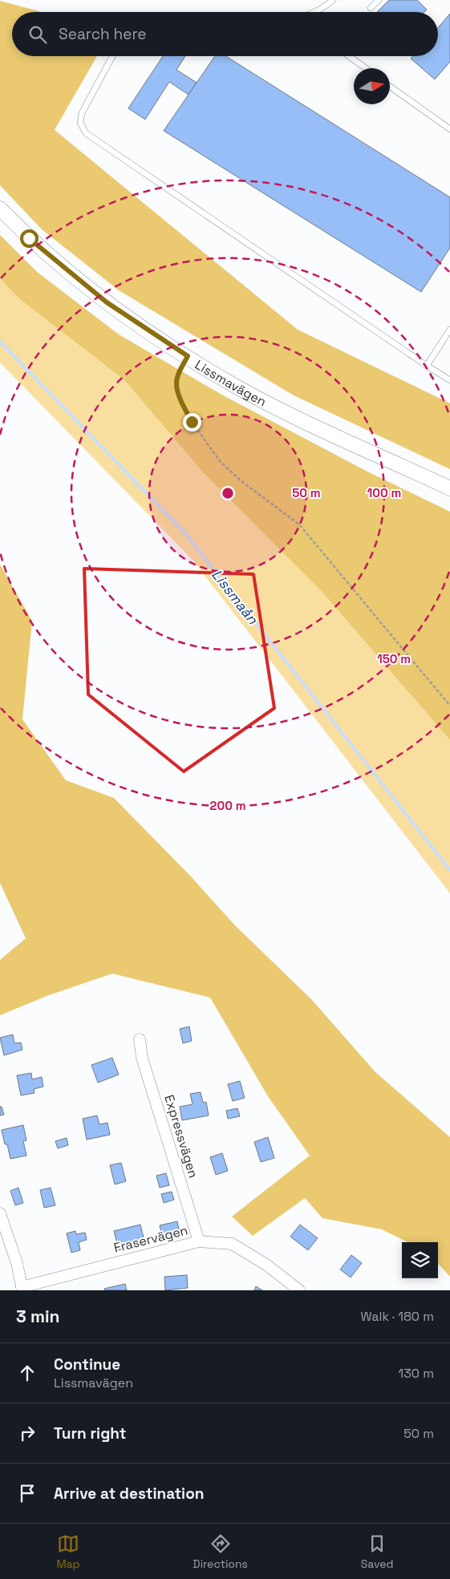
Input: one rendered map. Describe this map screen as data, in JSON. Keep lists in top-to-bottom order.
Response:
{
  "streets": {
    "street": ["Lissmavägen", "Expressvägen", "Fraservägen"]
  },
  "crossings": [
    ["Expressvägen", "Fraservägen"]
  ],
  "water": ["Lissmaån"],
  "north": "right",
  "page": {
    "search": "Search here",
    "heading": ["3 min", "Walk · 180 m"],
    "list": [
      ["Continue", "Lissmavägen", "130 m"],
      ["Turn right", "50 m"],
      "Arrive at destination"
    ],
    "nav": ["Map", "Directions", "Saved"]
  },
  "rings": [
    "50 m",
    "100 m",
    "150 m",
    "200 m"
  ]
}
